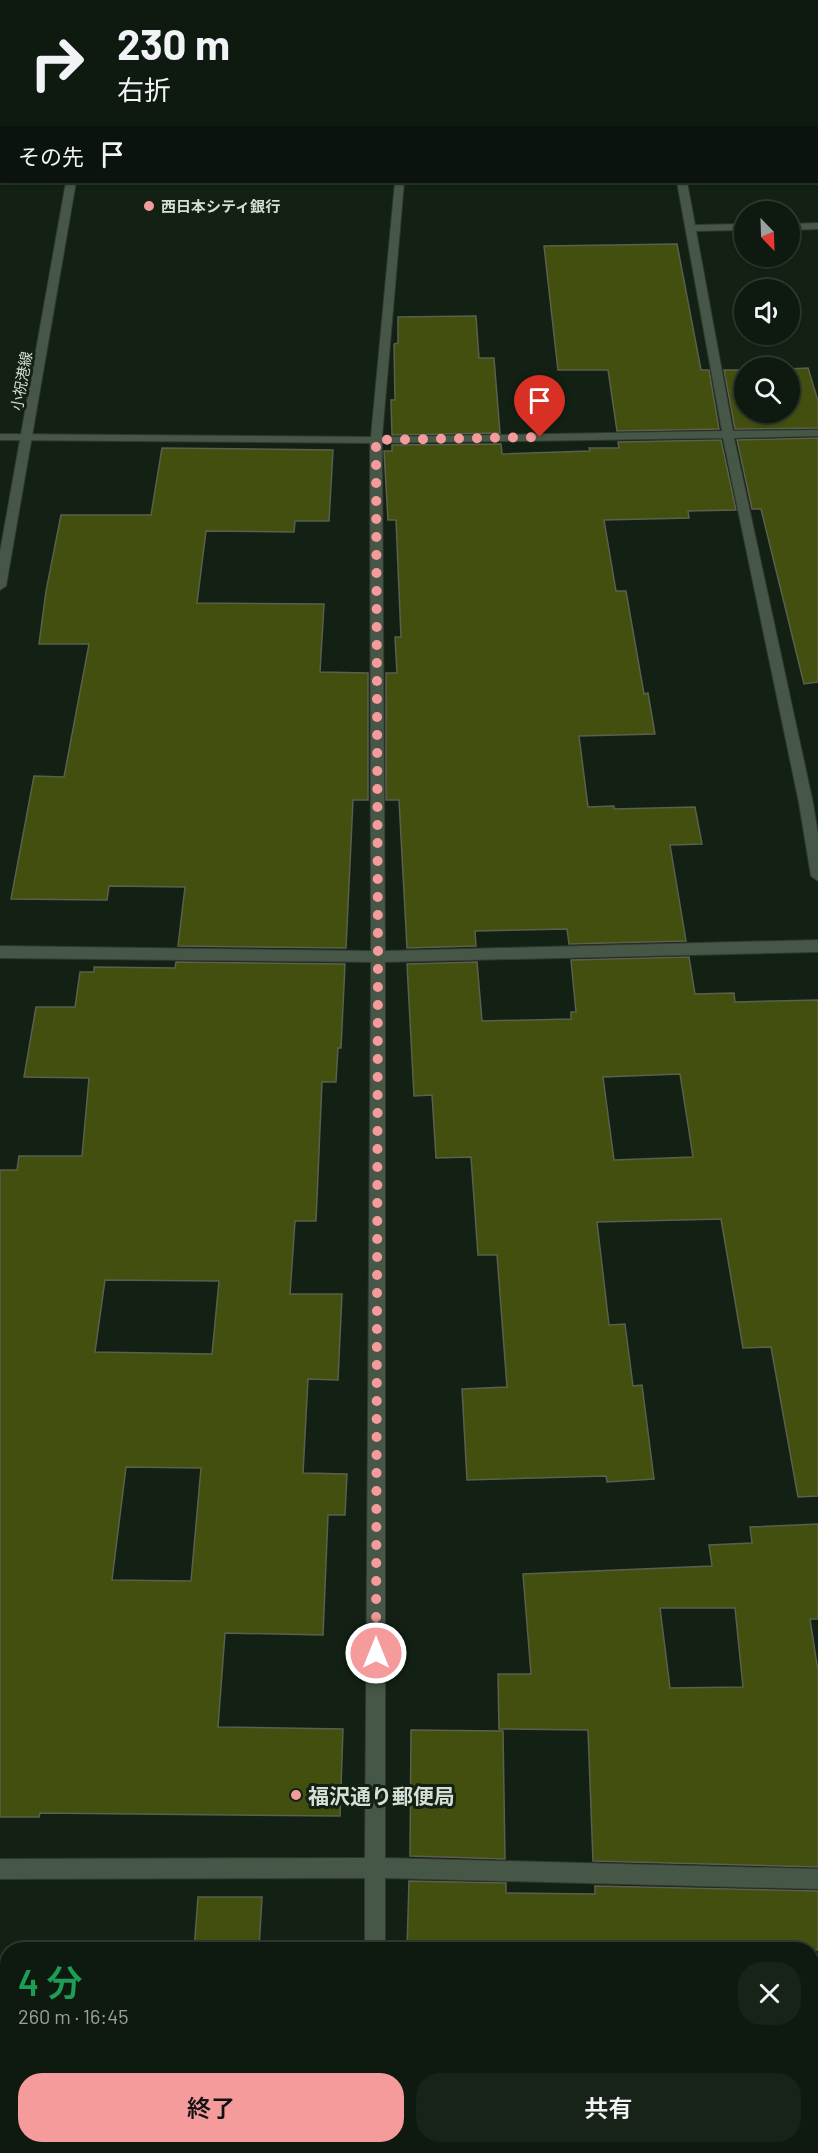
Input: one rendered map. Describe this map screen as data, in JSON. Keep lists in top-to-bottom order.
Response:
{
  "streets": {
    "street": ["小祝港線"]
  },
  "places": ["西日本シティ銀行", "福沢通り郵便局"],
  "north": "bottom right",
  "page": {
    "turn": ["230 m", "右折"],
    "then": "その先",
    "heading": ["4 分", "260 m · 16:45"],
    "buttons": ["終了", "共有"]
  }
}
